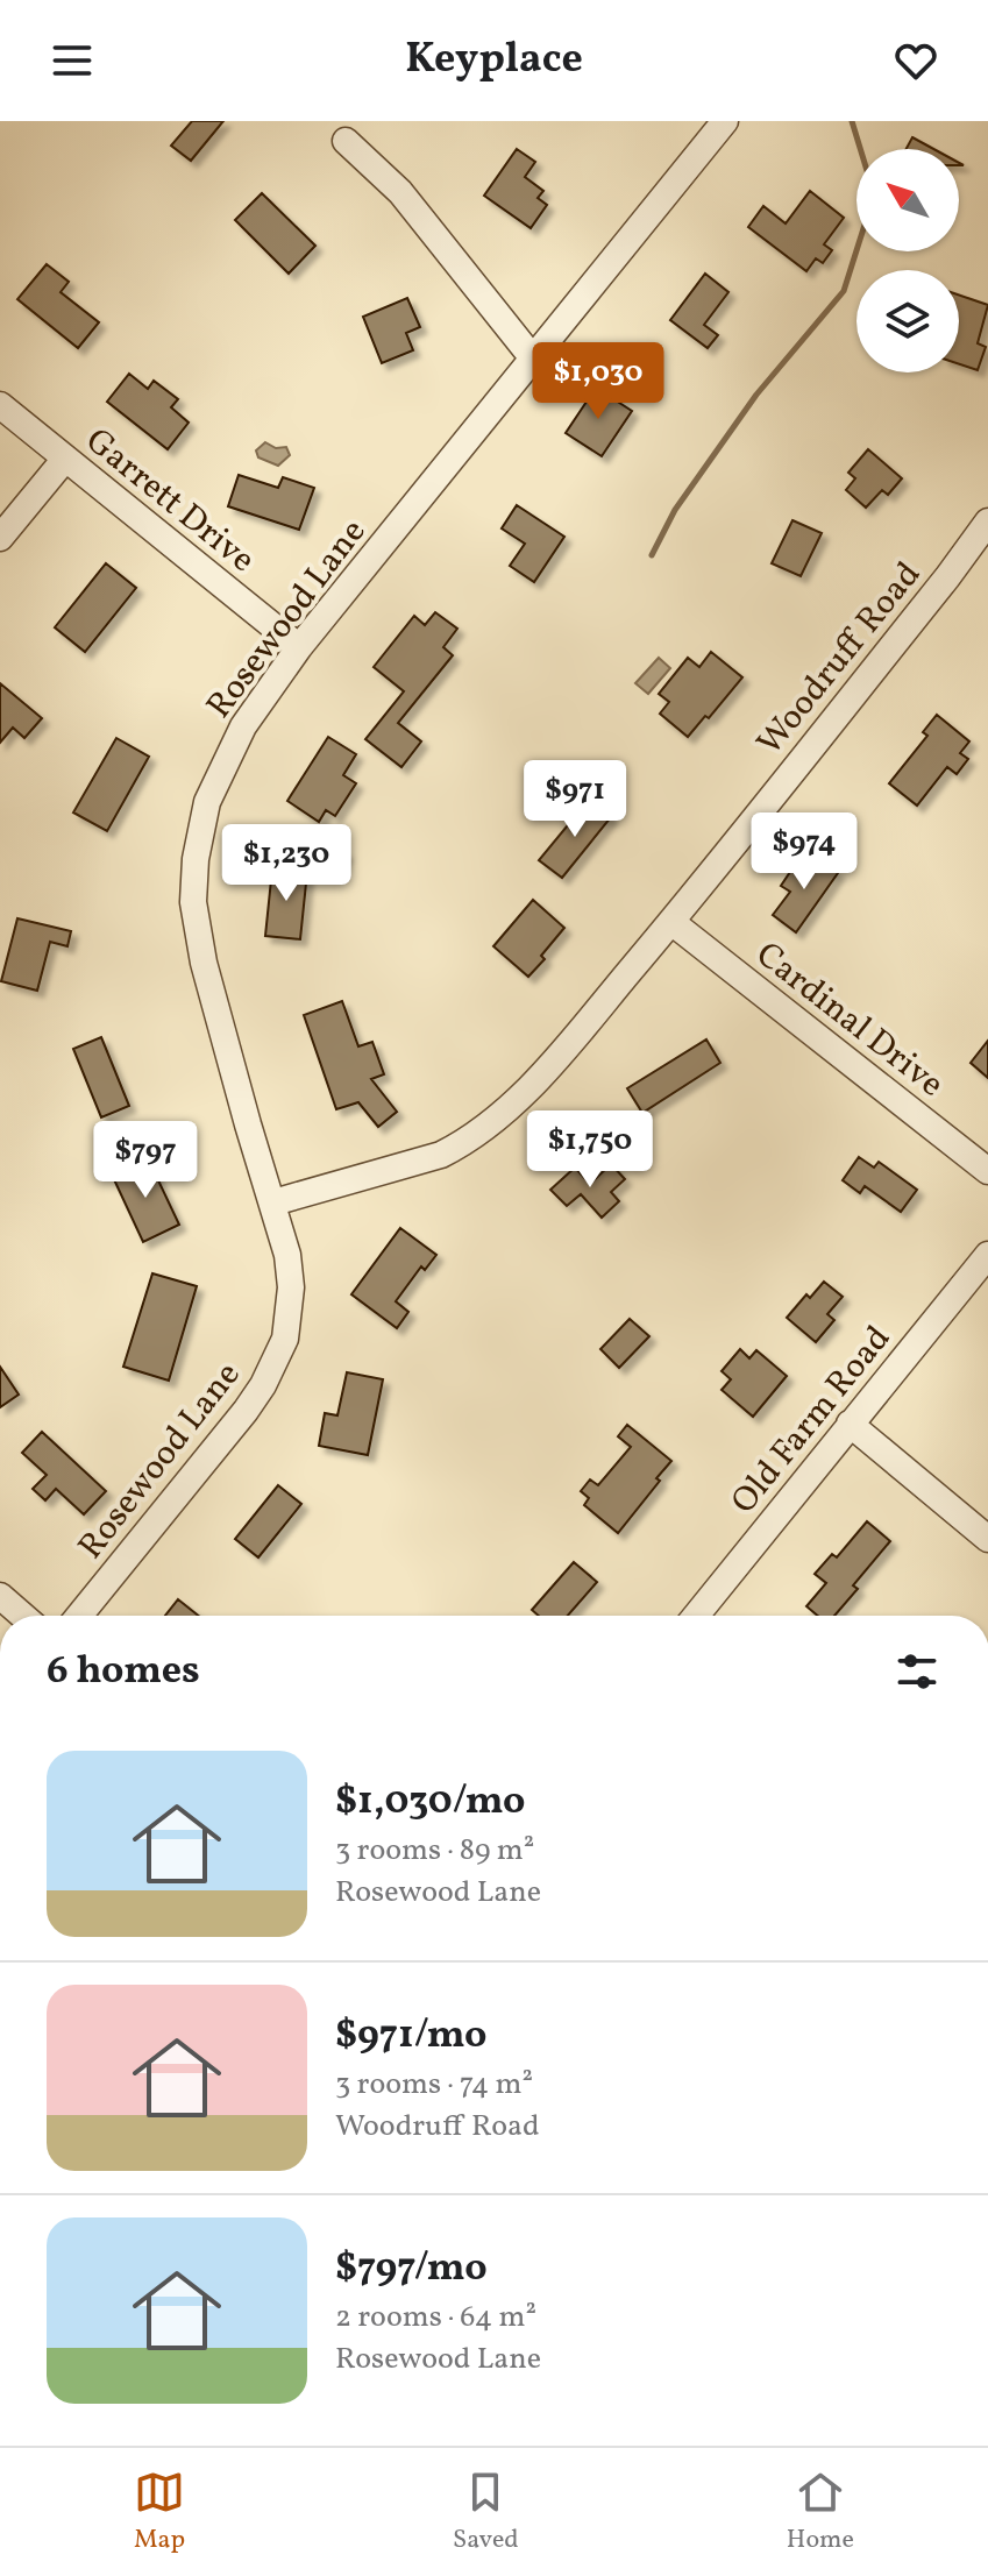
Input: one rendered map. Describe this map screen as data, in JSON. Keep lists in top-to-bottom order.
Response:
{
  "streets": {
    "street": [
      "Garrett Drive",
      "Rosewood Lane",
      "Woodruff Road",
      "Cardinal Drive",
      "Old Farm Road"
    ]
  },
  "crossings": [
    ["Garrett Drive", "Rosewood Lane"],
    ["Rosewood Lane", "Woodruff Road"],
    ["Woodruff Road", "Cardinal Drive"]
  ],
  "north": "top left",
  "page": {
    "header": "Keyplace",
    "price": [
      "$1,030",
      "$971",
      "$974",
      "$1,230",
      "$1,750",
      "$797"
    ],
    "heading": "6 homes",
    "list": [
      {
        "name": "$1,030/mo",
        "note": "3 rooms · 89 m² · Rosewood Lane"
      },
      {
        "name": "$971/mo",
        "note": "3 rooms · 74 m² · Woodruff Road"
      },
      {
        "name": "$797/mo",
        "note": "2 rooms · 64 m² · Rosewood Lane"
      }
    ],
    "tabs": ["Map", "Saved", "Home"]
  }
}
